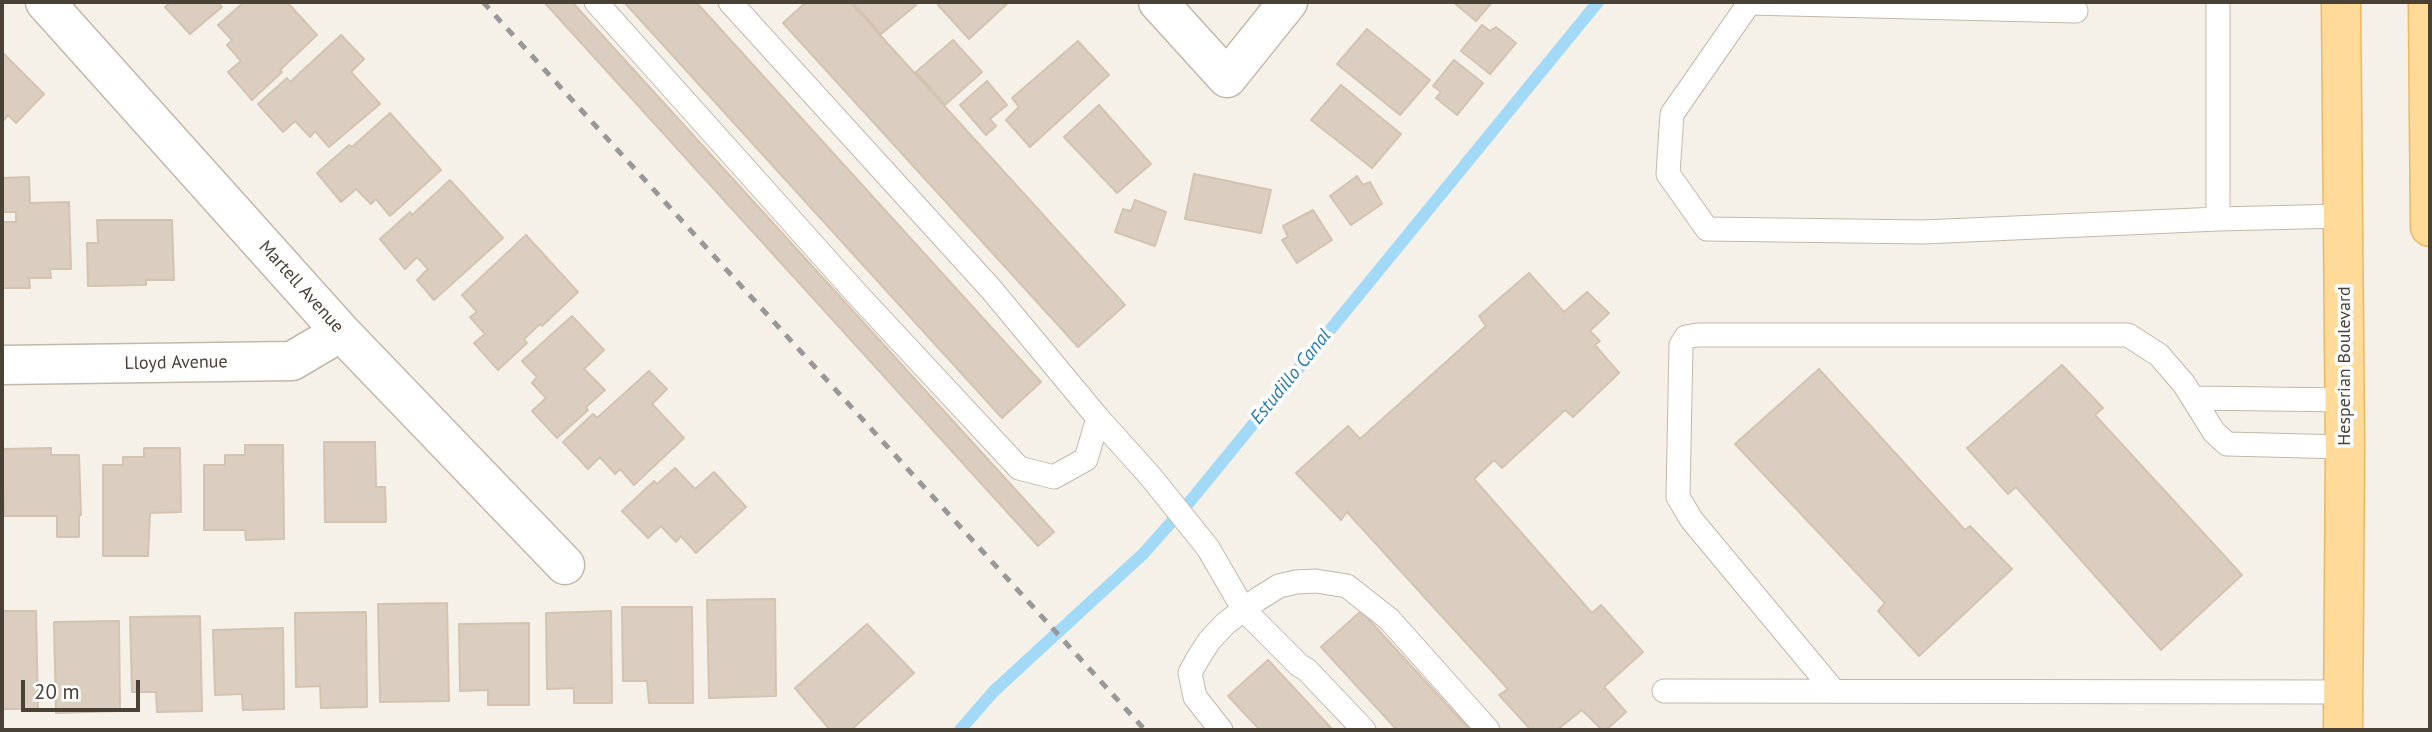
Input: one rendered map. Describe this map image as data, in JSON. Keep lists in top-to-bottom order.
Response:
{
  "streets": {
    "main road": ["Hesperian Boulevard"],
    "street": ["Martell Avenue", "Lloyd Avenue"]
  },
  "crossings": [
    ["Martell Avenue", "Lloyd Avenue"]
  ],
  "water": ["Estudillo Canal"],
  "scale_bar": "20 m"
}
